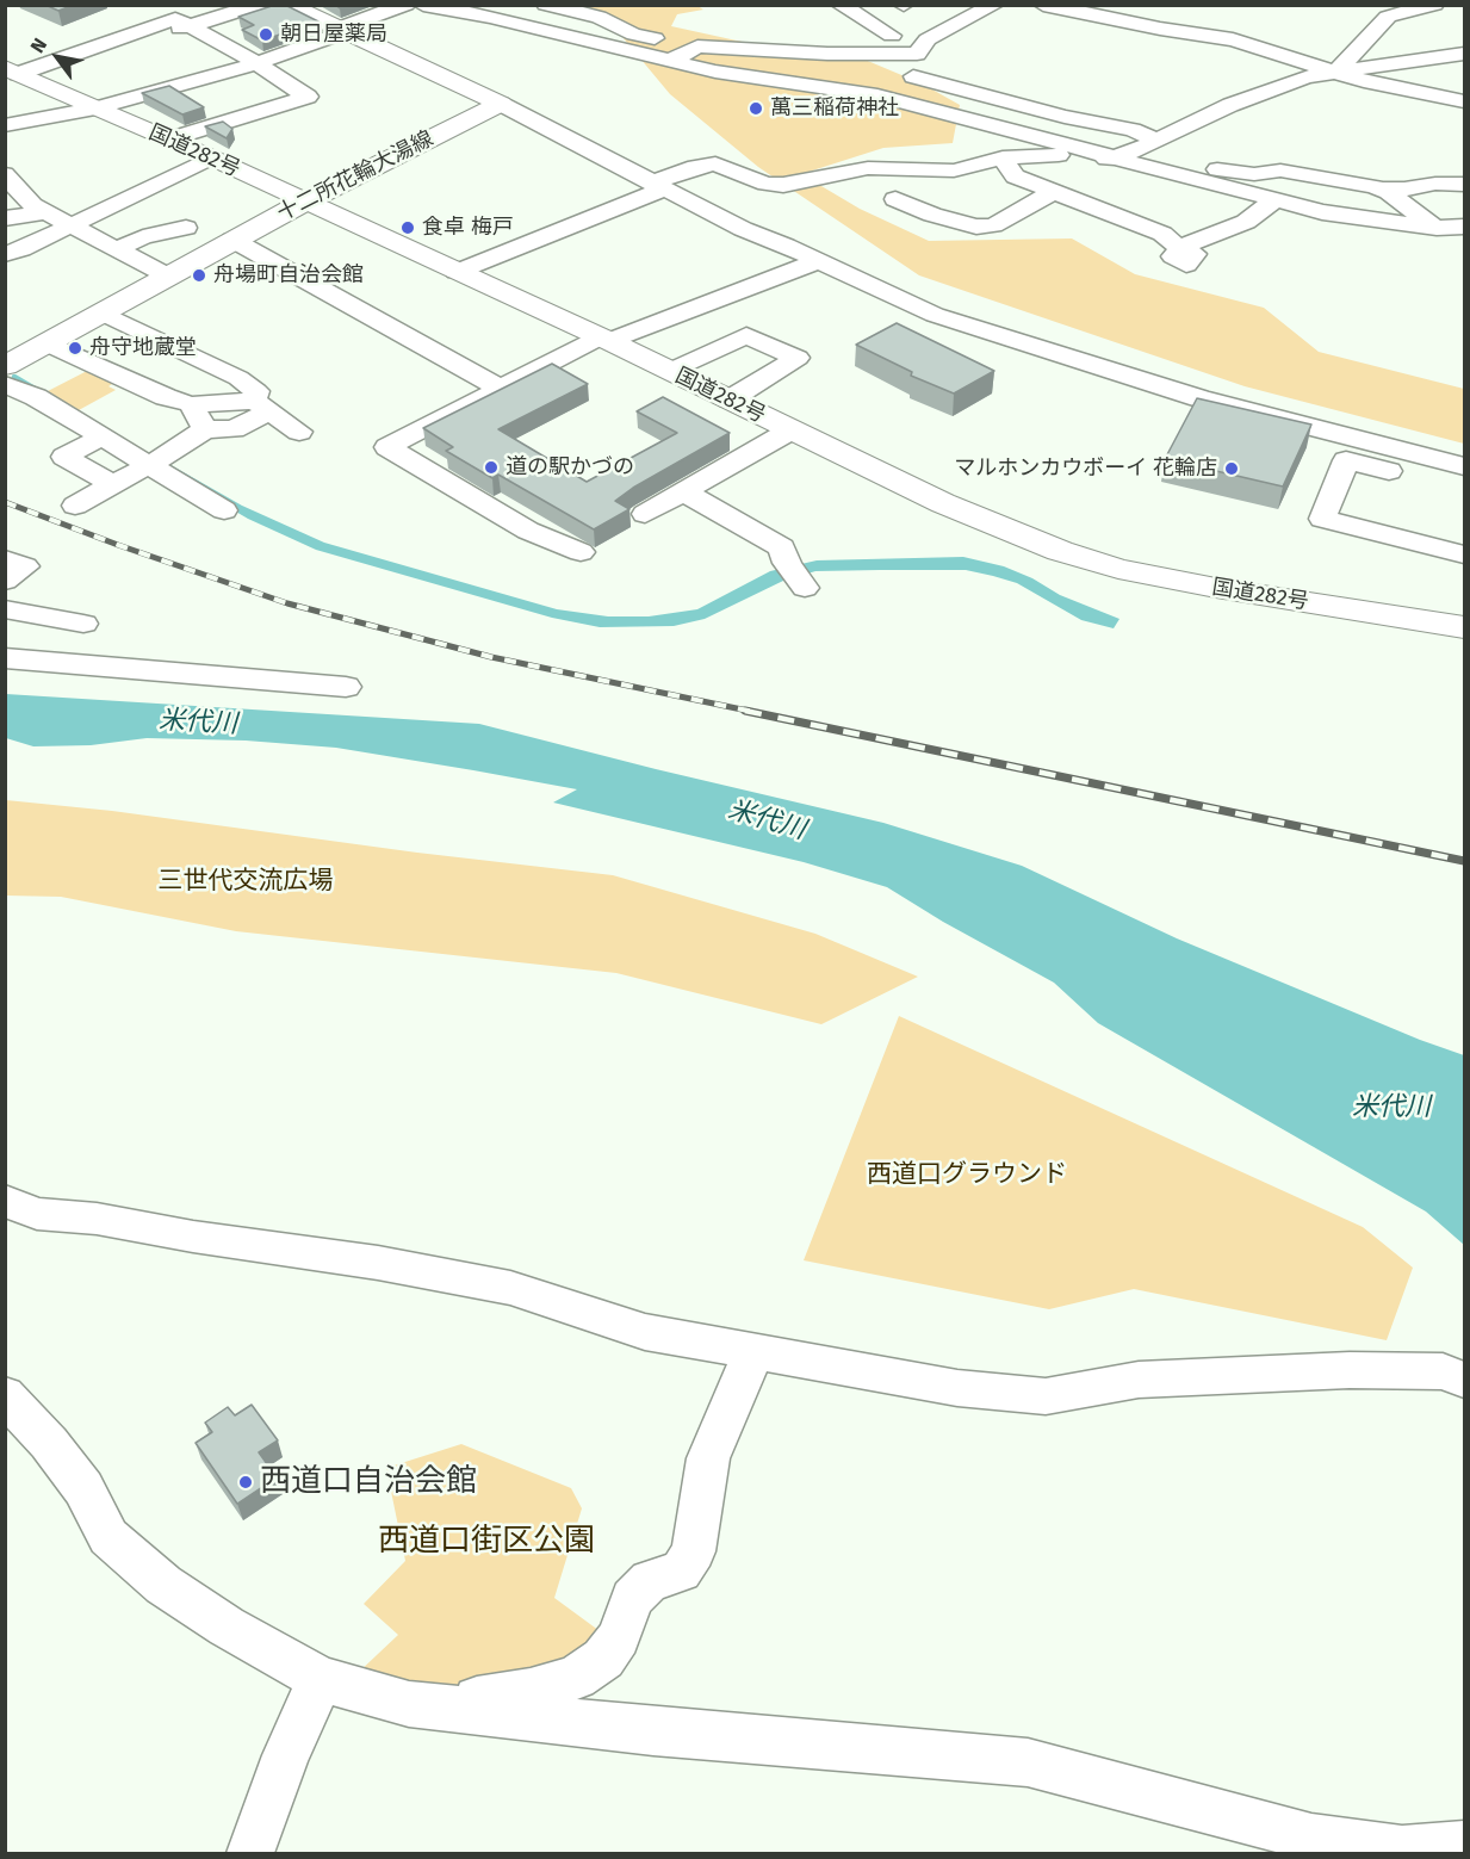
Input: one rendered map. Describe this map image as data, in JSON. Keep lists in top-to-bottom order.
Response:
{
  "streets": {
    "main road": ["国道282号", "十二所花輪大湯線"]
  },
  "crossings": [
    ["国道282号", "十二所花輪大湯線"]
  ],
  "water": ["米代川"],
  "parks": ["三世代交流広場", "西道口グラウンド", "西道口街区公園"],
  "places": [
    "朝日屋薬局",
    "萬三稲荷神社",
    "食卓 梅戸",
    "舟場町自治会館",
    "舟守地蔵堂",
    "道の駅かづの",
    "マルホンカウボーイ 花輪店",
    "西道口自治会館"
  ],
  "north": "top left"
}
